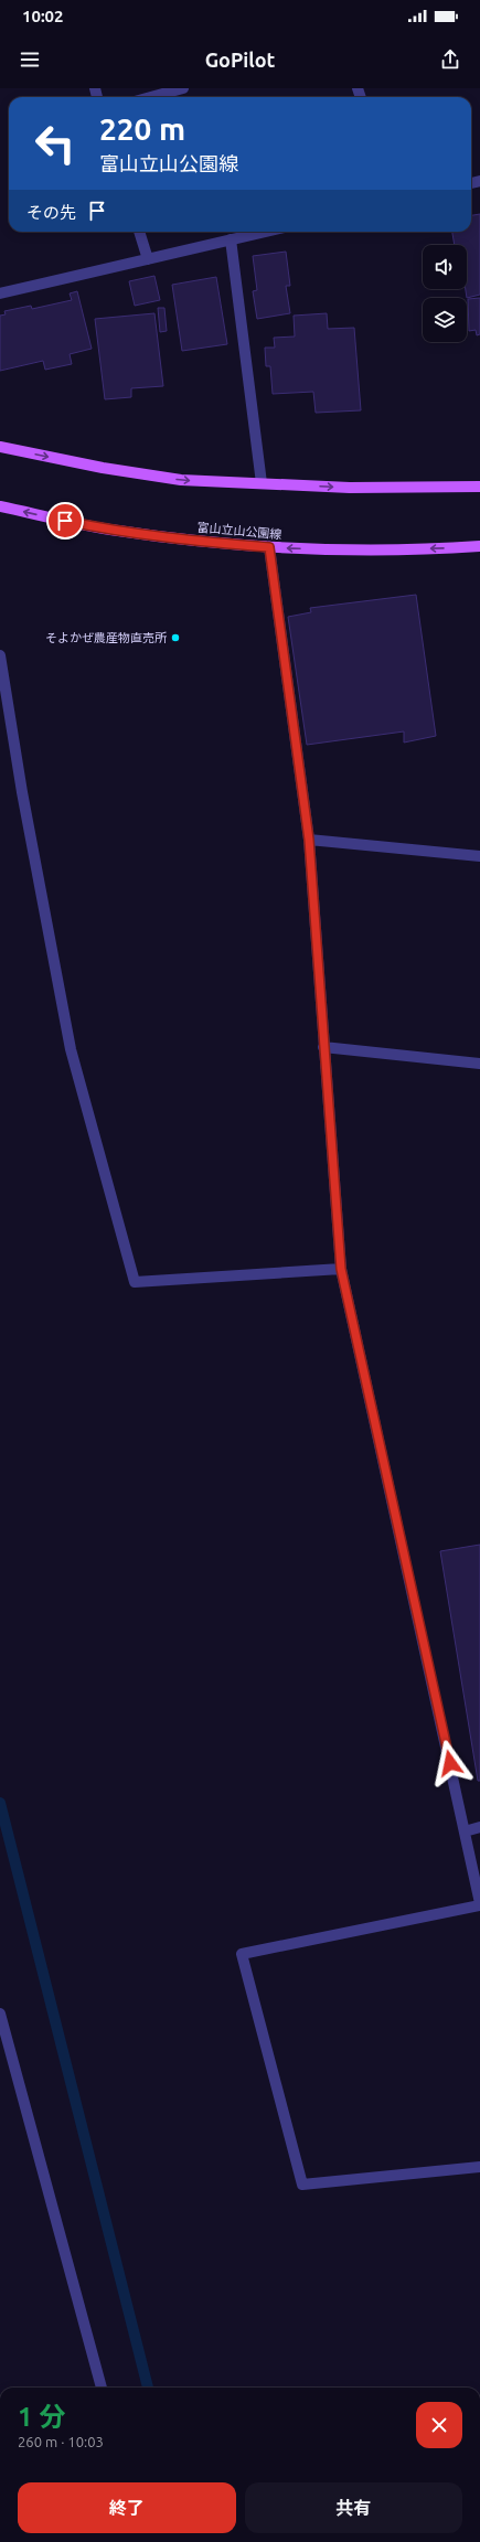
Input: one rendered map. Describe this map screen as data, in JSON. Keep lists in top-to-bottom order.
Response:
{
  "streets": {
    "main road": ["富山立山公園線"]
  },
  "places": ["そよかぜ農産物直売所"],
  "page": {
    "status": "10:02",
    "header": "GoPilot",
    "turn": ["220 m", "富山立山公園線"],
    "then": "その先",
    "heading": ["1 分", "260 m · 10:03"],
    "buttons": ["終了", "共有"]
  }
}
